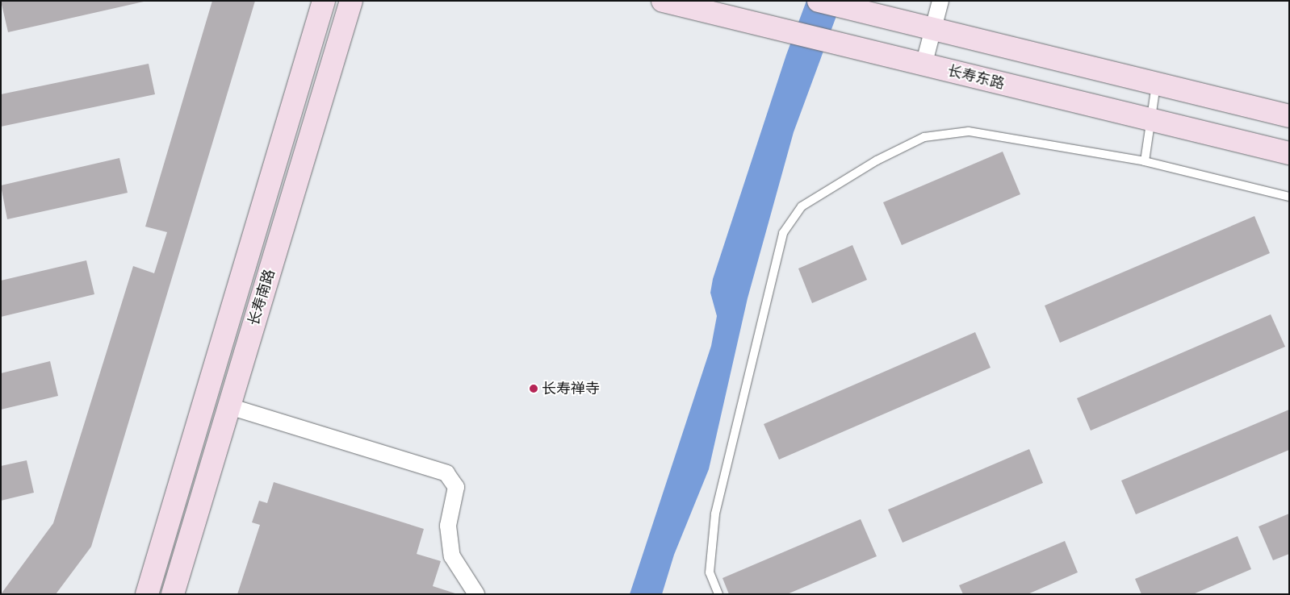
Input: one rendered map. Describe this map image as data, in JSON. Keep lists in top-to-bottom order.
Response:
{
  "streets": {
    "main road": ["长寿东路", "长寿南路"]
  },
  "places": ["长寿禅寺"]
}
